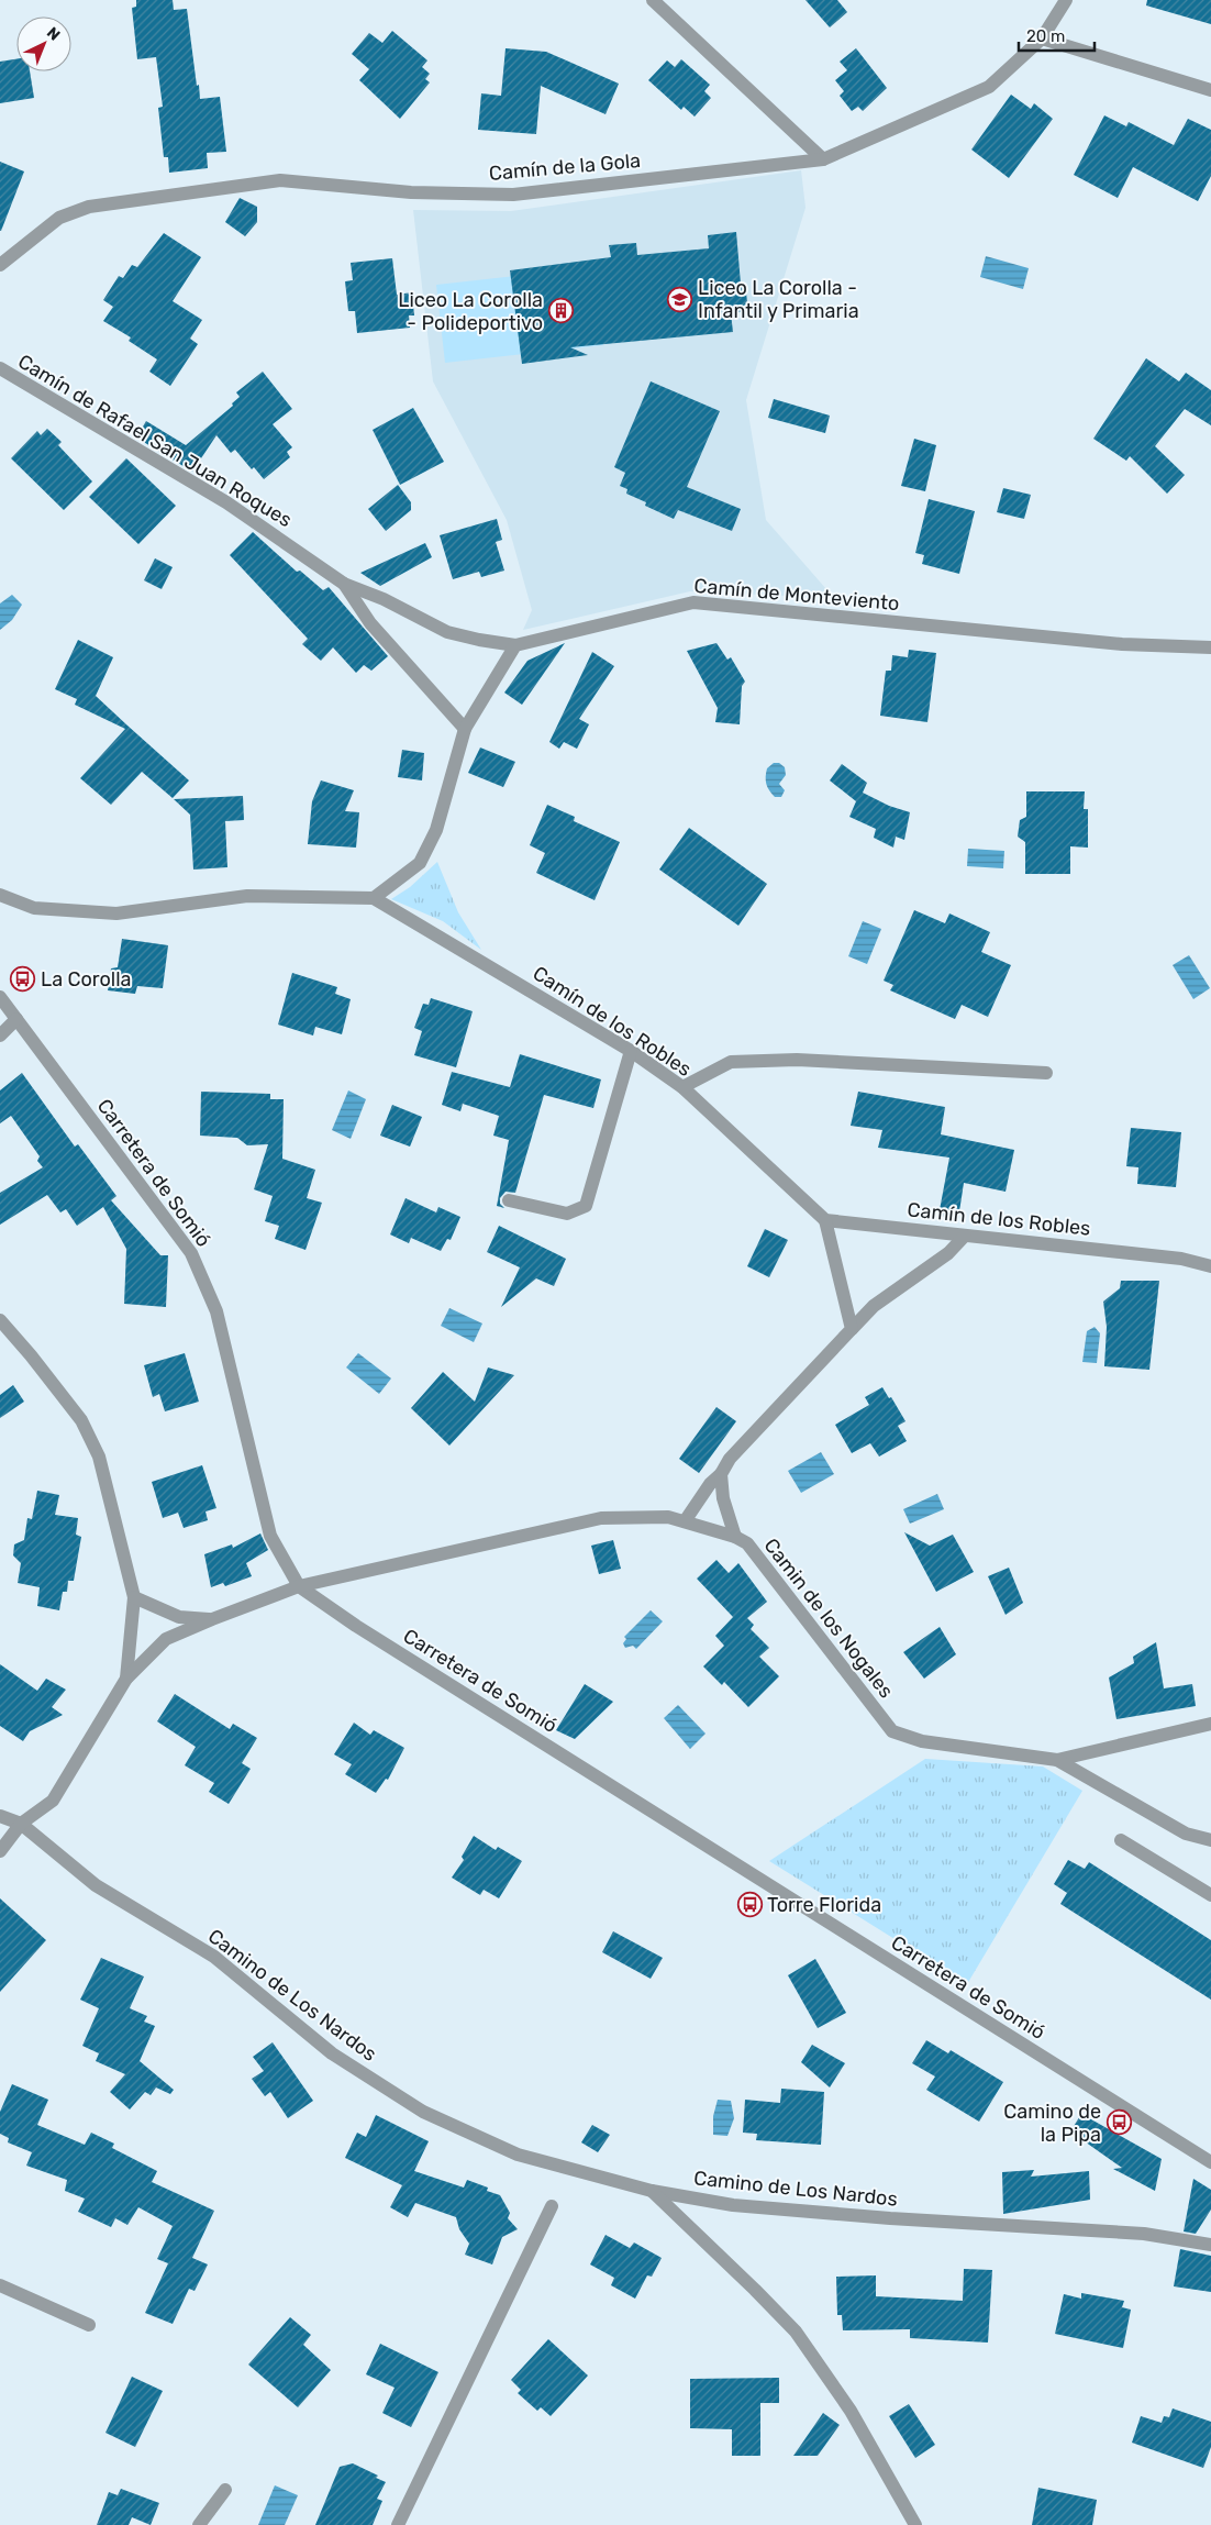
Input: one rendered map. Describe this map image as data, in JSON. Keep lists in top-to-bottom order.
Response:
{
  "streets": {
    "street": [
      "Camín de la Gola",
      "Camín de Rafael San Juan Roques",
      "Camín de Monteviento",
      "Camín de los Robles",
      "Carretera de Somió",
      "Camin de los Nogales",
      "Camino de Los Nardos"
    ]
  },
  "crossings": [
    ["Camín de Rafael San Juan Roques", "Camín de Monteviento"],
    ["Carretera de Somió", "Camin de los Nogales"]
  ],
  "places": {
    "school or university": ["Liceo La Corolla - Infantil y Primaria"],
    "building": ["Liceo La Corolla - Polideportivo"],
    "bus stop": ["La Corolla", "Torre Florida", "Camino de la Pipa"]
  },
  "scale_bar": "20 m",
  "north": "top right"
}
